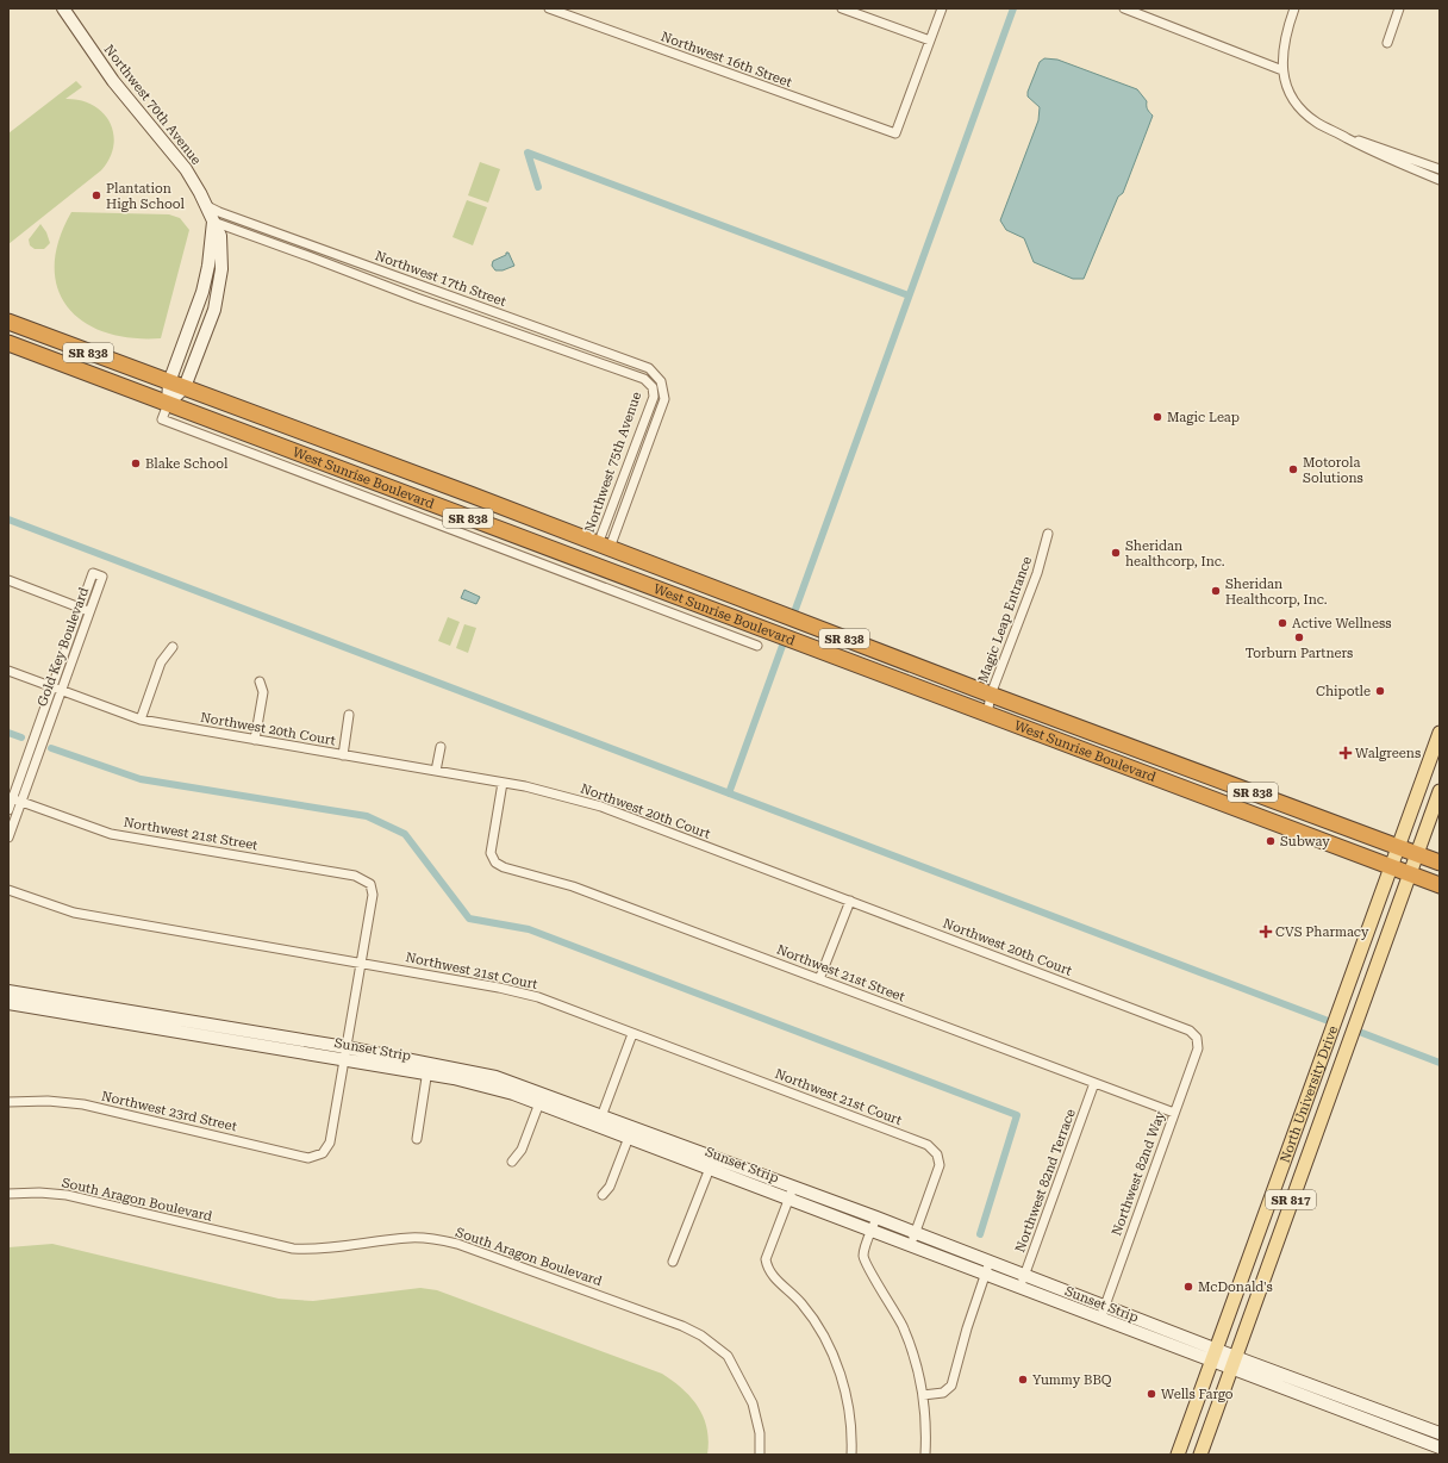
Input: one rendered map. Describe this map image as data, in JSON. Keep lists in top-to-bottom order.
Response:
{
  "streets": {
    "highway": ["SR 838", "West Sunrise Boulevard"],
    "main road": ["North University Drive", "SR 817"],
    "street": [
      "Northwest 16th Street",
      "Northwest 70th Avenue",
      "Northwest 17th Street",
      "Northwest 75th Avenue",
      "Magic Leap Entrance",
      "Gold Key Boulevard",
      "Northwest 20th Court",
      "Northwest 21st Street",
      "Northwest 21st Court",
      "Sunset Strip",
      "Northwest 23rd Street",
      "Northwest 82nd Way",
      "Northwest 82nd Terrace",
      "South Aragon Boulevard"
    ]
  },
  "crossings": [
    ["Northwest 70th Avenue", "Northwest 17th Street"],
    ["Northwest 70th Avenue", "West Sunrise Boulevard"],
    ["Northwest 17th Street", "Northwest 75th Avenue"],
    ["Northwest 75th Avenue", "West Sunrise Boulevard"],
    ["West Sunrise Boulevard", "Magic Leap Entrance"],
    ["West Sunrise Boulevard", "North University Drive"],
    ["Gold Key Boulevard", "Northwest 20th Court"],
    ["Gold Key Boulevard", "Northwest 21st Street"],
    ["Northwest 20th Court", "Northwest 21st Street"],
    ["Northwest 20th Court", "Northwest 82nd Way"],
    ["Northwest 21st Street", "Northwest 21st Court"],
    ["Northwest 21st Street", "Northwest 82nd Way"],
    ["Northwest 21st Street", "Northwest 82nd Terrace"],
    ["Northwest 21st Court", "Sunset Strip"],
    ["Sunset Strip", "North University Drive"],
    ["Sunset Strip", "Northwest 23rd Street"],
    ["Sunset Strip", "Northwest 82nd Way"],
    ["Sunset Strip", "Northwest 82nd Terrace"]
  ],
  "places": {
    "other": [
      "Plantation High School",
      "Magic Leap",
      "Blake School",
      "Motorola Solutions",
      "Sheridan healthcorp, Inc.",
      "Sheridan Healthcorp, Inc.",
      "Active Wellness",
      "Torburn Partners",
      "Chipotle",
      "Subway",
      "McDonald's",
      "Yummy BBQ",
      "Wells Fargo"
    ],
    "health": ["Walgreens", "CVS Pharmacy"]
  }
}
